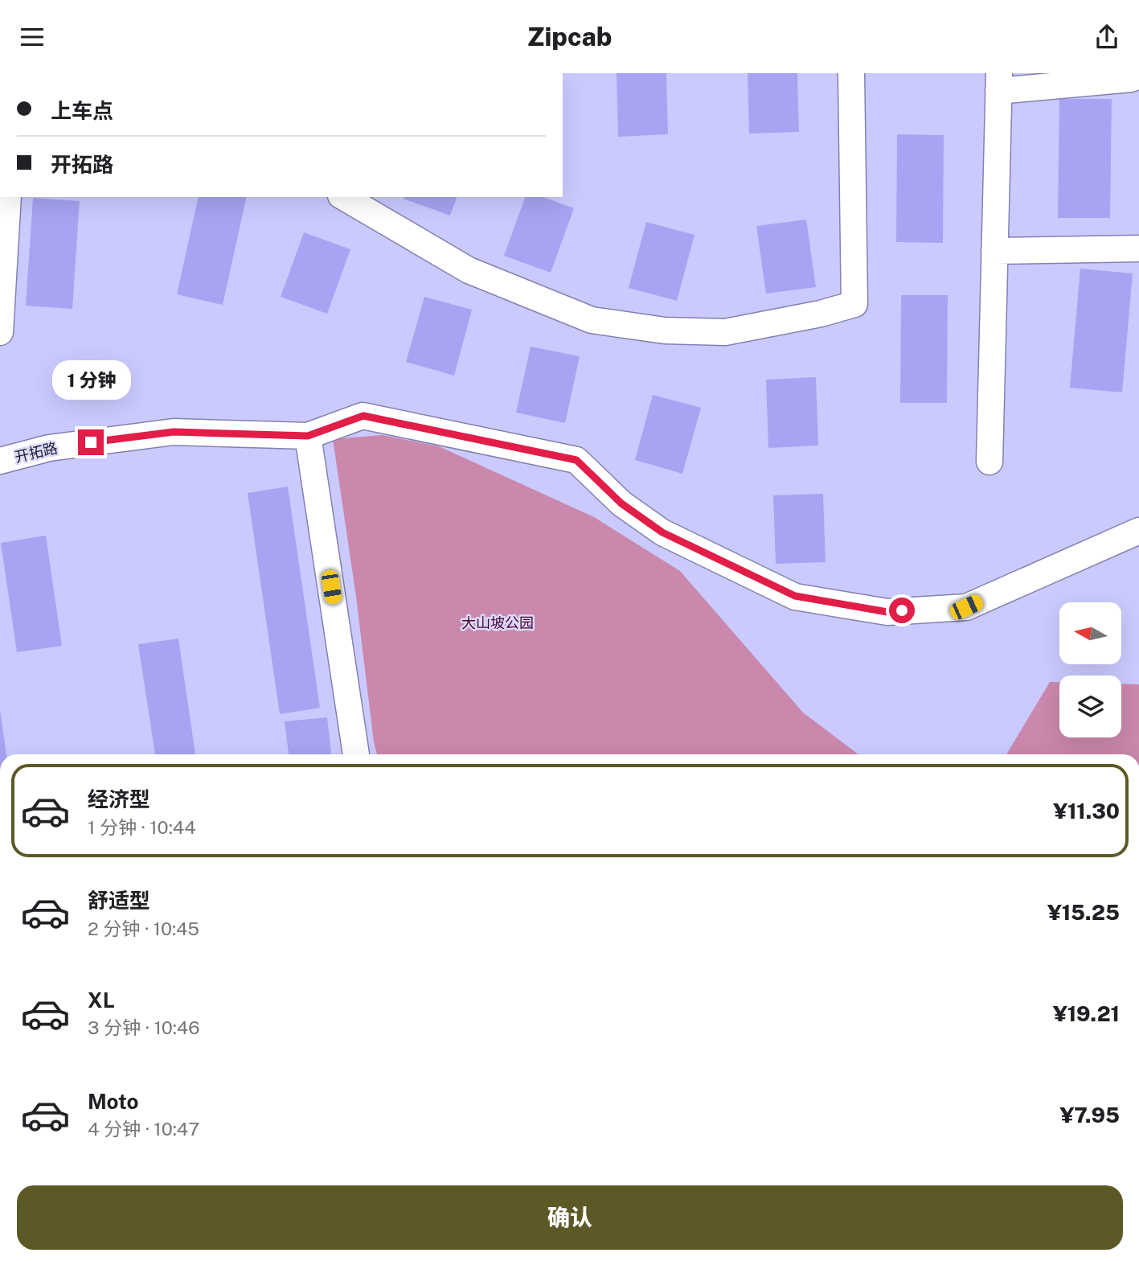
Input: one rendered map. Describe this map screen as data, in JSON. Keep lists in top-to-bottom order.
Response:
{
  "streets": {
    "street": ["开拓路"]
  },
  "parks": ["大山坡公园"],
  "north": "left",
  "page": {
    "header": "Zipcab",
    "banner": ["上车点", "开拓路"],
    "bubble": "1 分钟",
    "list": [
      {
        "name": "经济型",
        "note": "1 分钟 · 10:44",
        "value": "¥11.30"
      },
      {
        "name": "舒适型",
        "note": "2 分钟 · 10:45",
        "value": "¥15.25"
      },
      {
        "name": "XL",
        "note": "3 分钟 · 10:46",
        "value": "¥19.21"
      },
      {
        "name": "Moto",
        "note": "4 分钟 · 10:47",
        "value": "¥7.95"
      }
    ],
    "buttons": "确认"
  }
}
